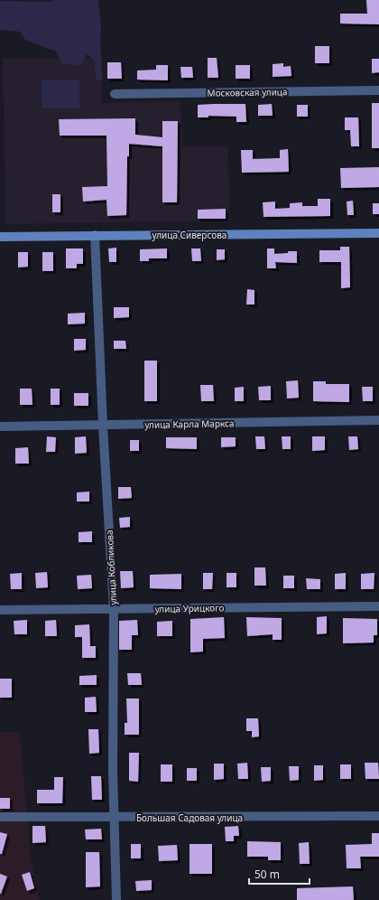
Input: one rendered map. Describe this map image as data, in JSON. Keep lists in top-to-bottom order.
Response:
{
  "streets": {
    "street": [
      "Московская улица",
      "улица Сиверсова",
      "улица Карла Маркса",
      "улица Кобликова",
      "улица Урицкого",
      "Большая Садовая улица"
    ]
  },
  "crossings": [
    ["улица Сиверсова", "улица Кобликова"],
    ["улица Карла Маркса", "улица Кобликова"],
    ["улица Кобликова", "улица Урицкого"],
    ["улица Кобликова", "Большая Садовая улица"]
  ],
  "scale_bar": "50 m"
}
